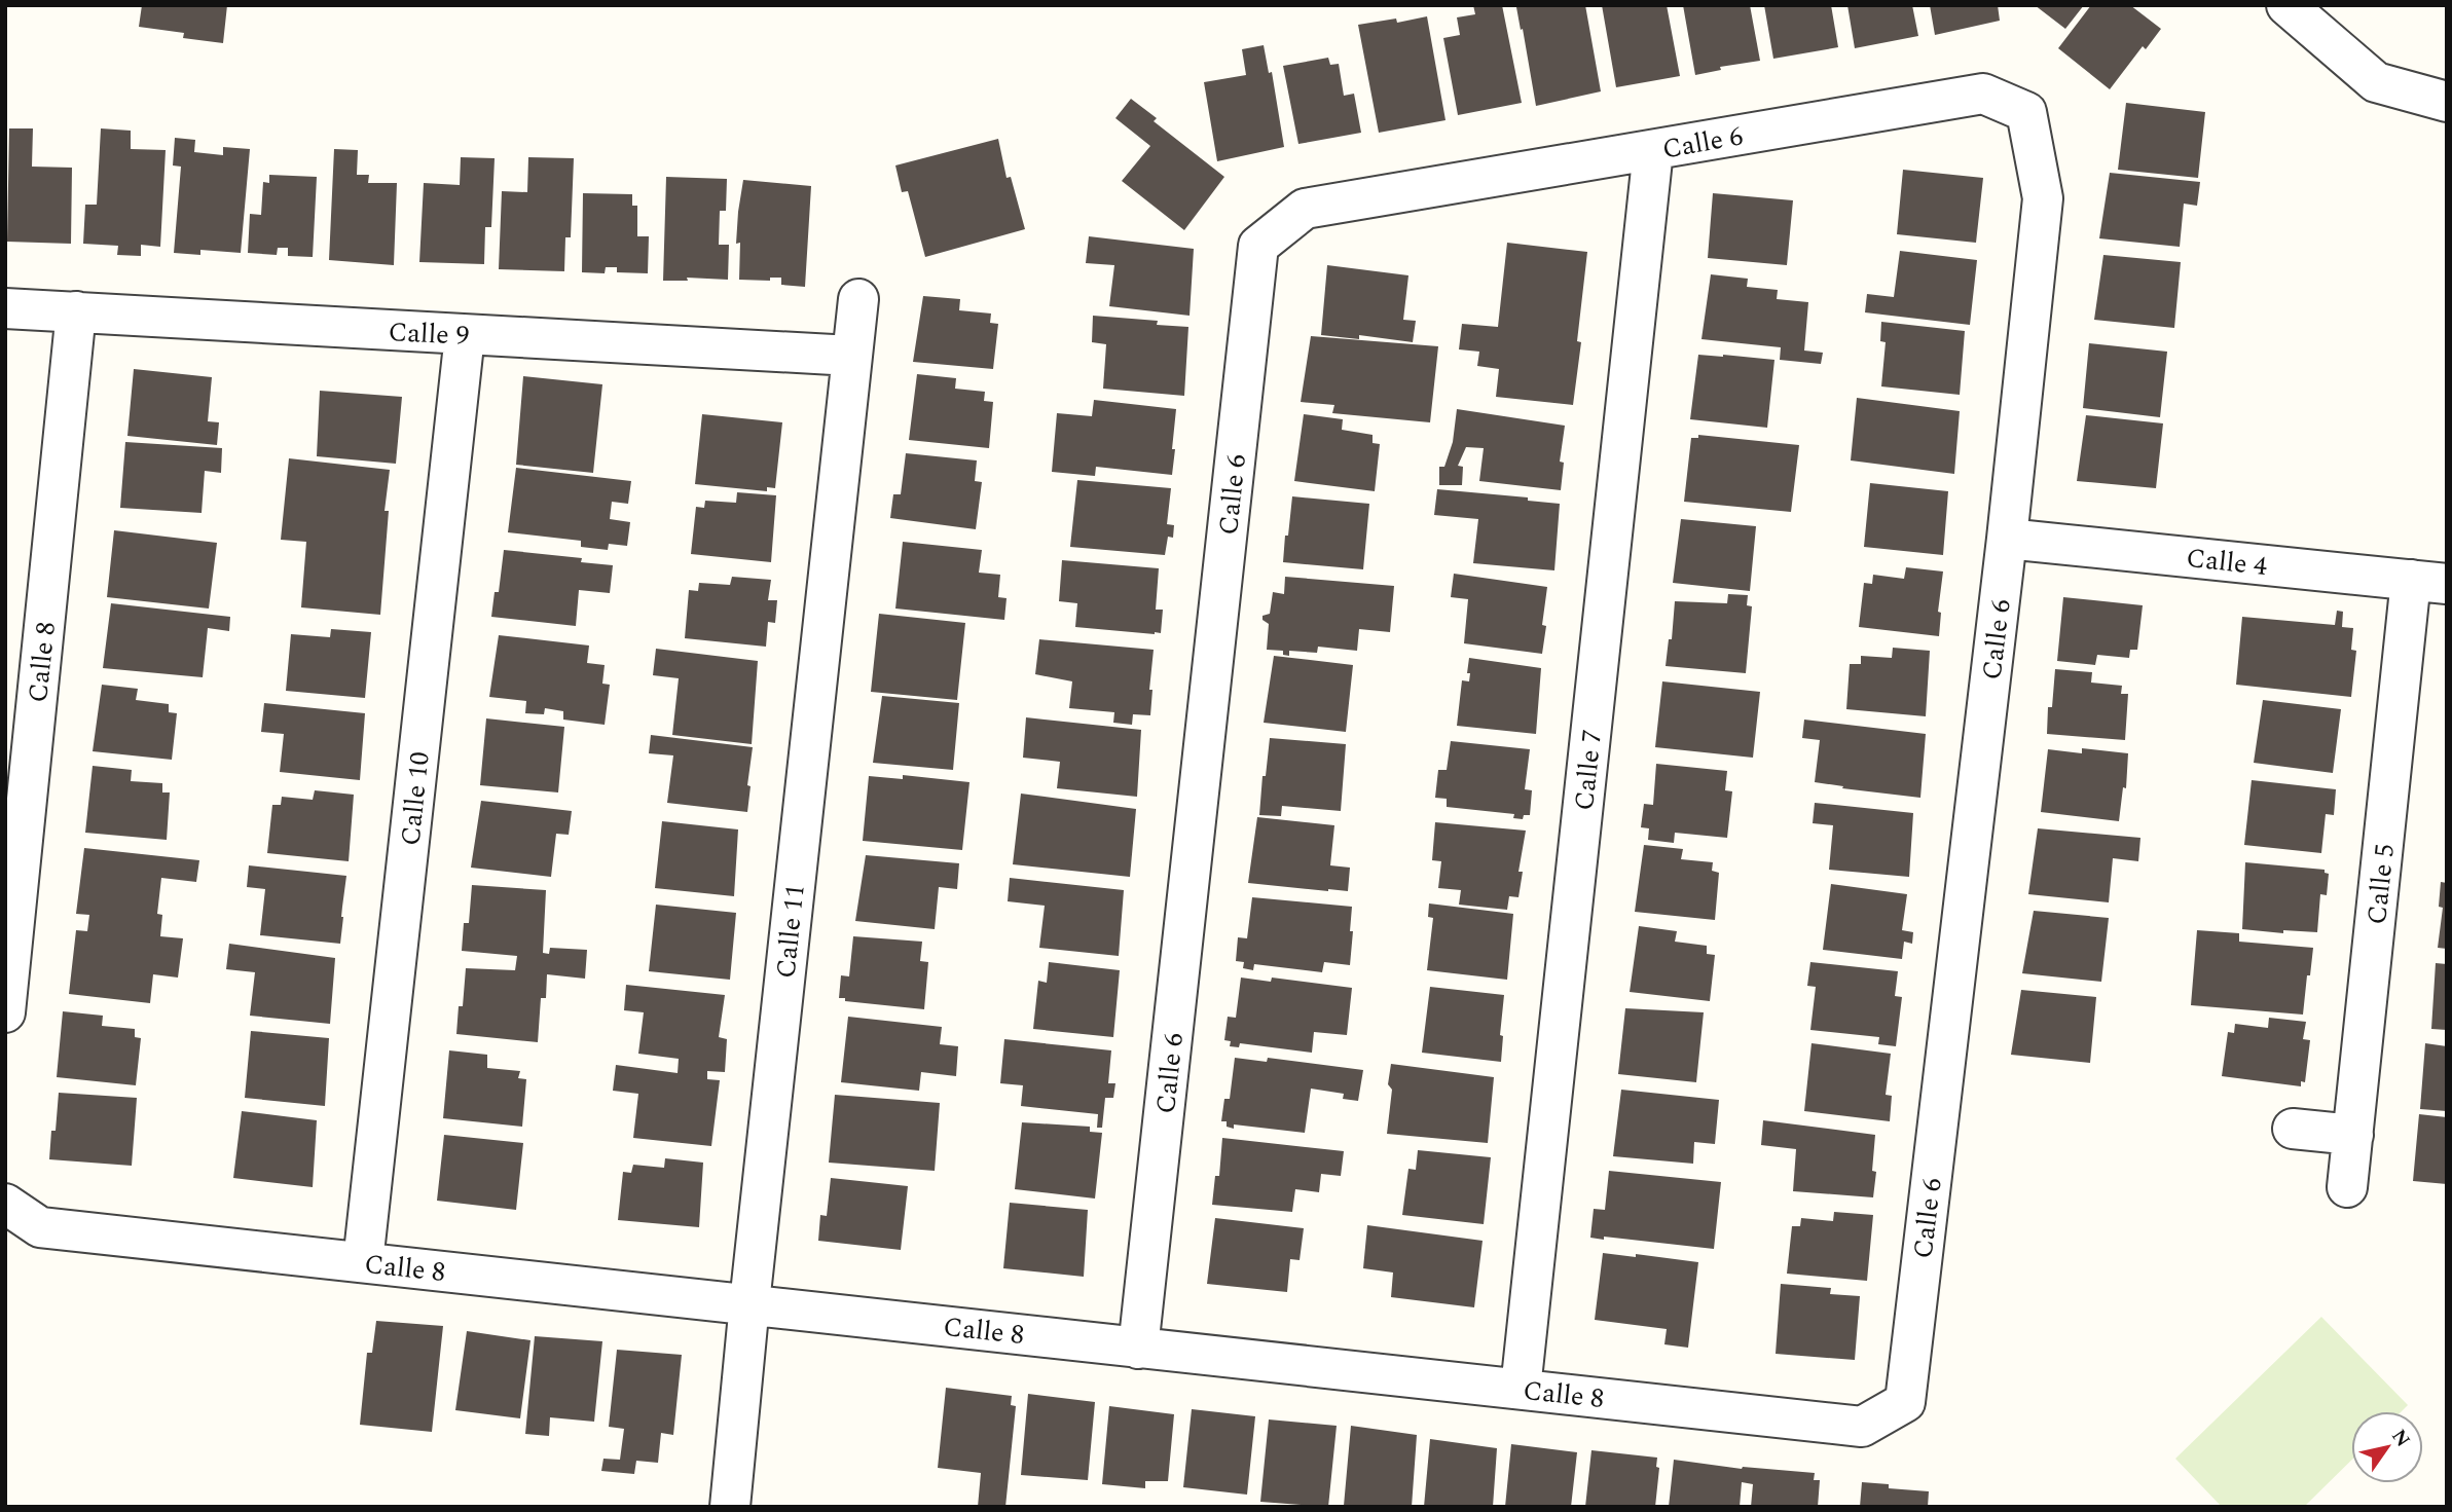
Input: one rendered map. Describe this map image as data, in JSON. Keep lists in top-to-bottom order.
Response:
{
  "streets": {
    "street": [
      "Calle 6",
      "Calle 9",
      "Calle 4",
      "Calle 8",
      "Calle 7",
      "Calle 10",
      "Calle 5",
      "Calle 11"
    ]
  },
  "crossings": [
    ["Calle 6", "Calle 4"],
    ["Calle 6", "Calle 8"],
    ["Calle 6", "Calle 7"],
    ["Calle 9", "Calle 8"],
    ["Calle 9", "Calle 10"],
    ["Calle 9", "Calle 11"],
    ["Calle 4", "Calle 5"],
    ["Calle 8", "Calle 7"],
    ["Calle 8", "Calle 10"],
    ["Calle 8", "Calle 11"]
  ],
  "north": "top right"
}
